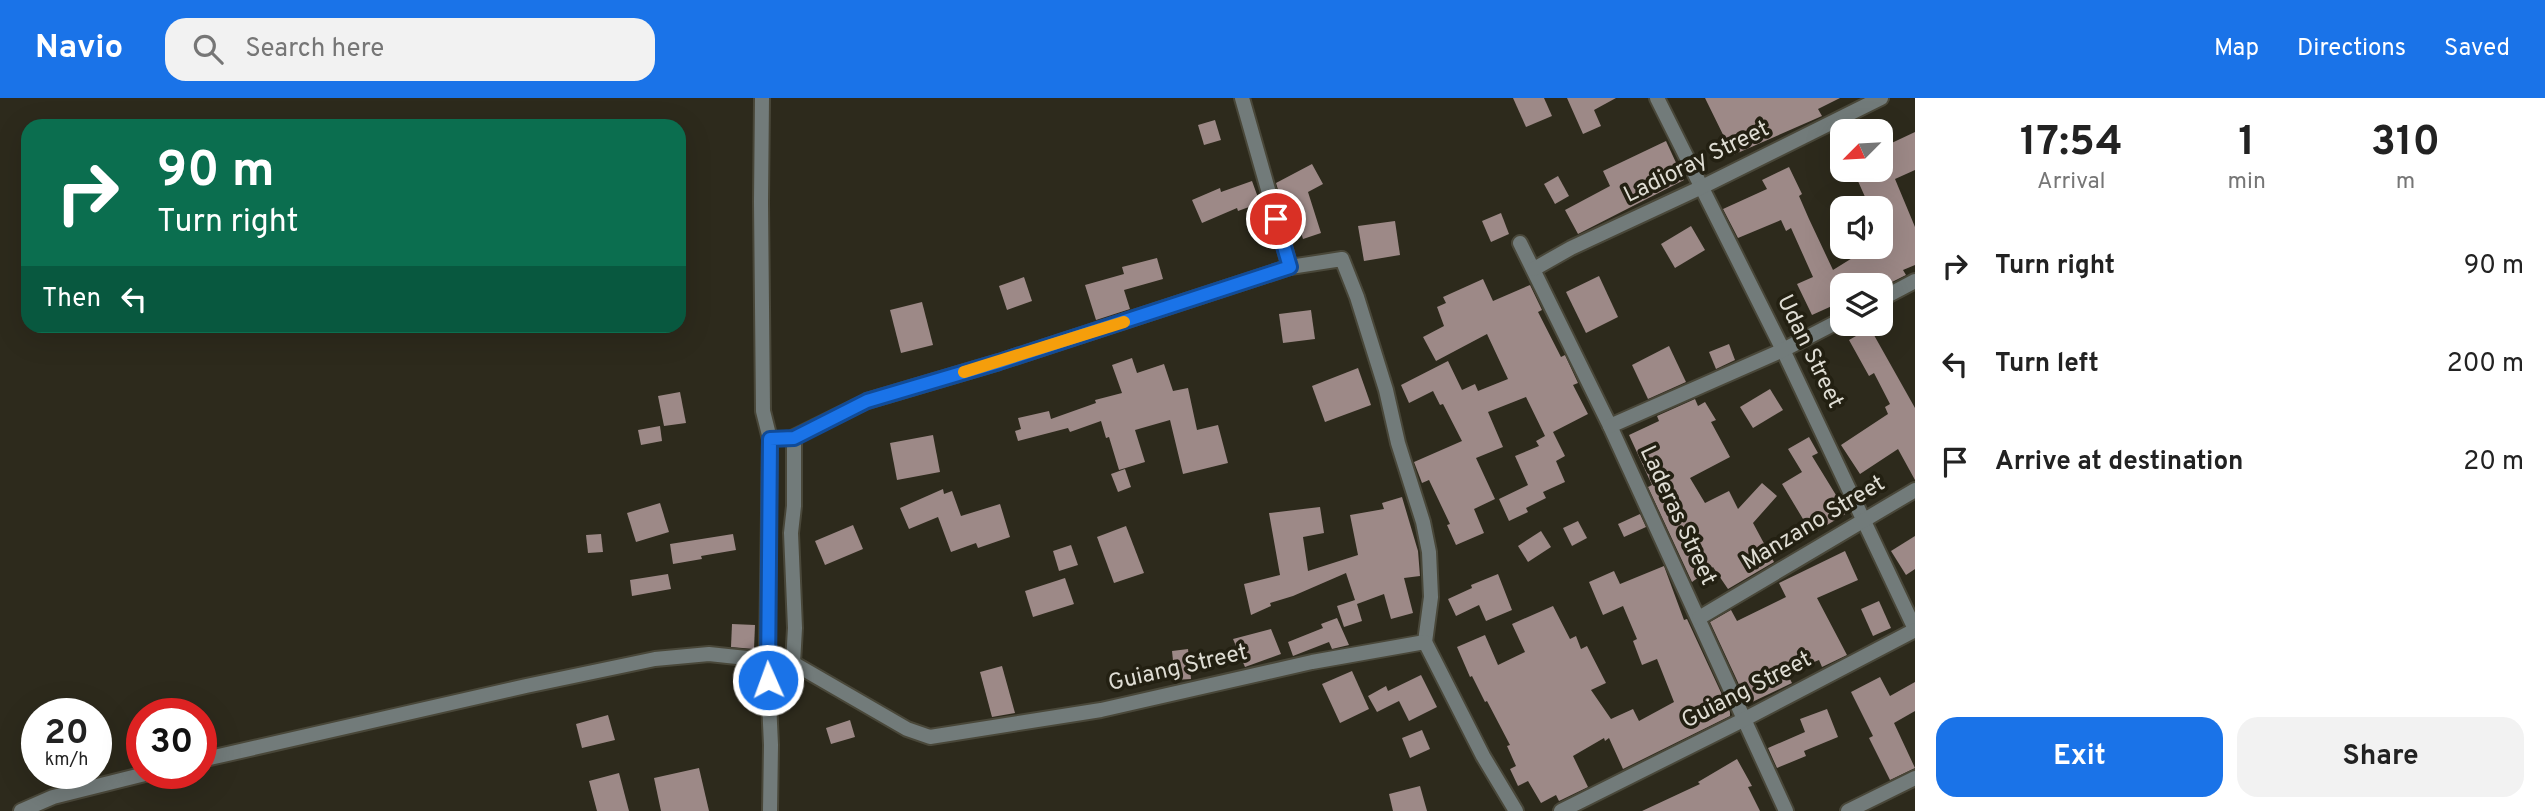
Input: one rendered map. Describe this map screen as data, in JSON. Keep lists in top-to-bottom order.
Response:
{
  "streets": {
    "street": [
      "Ladioray Street",
      "Udan Street",
      "Laderas Street",
      "Manzano Street",
      "Guiang Street"
    ]
  },
  "crossings": [
    ["Ladioray Street", "Udan Street"],
    ["Ladioray Street", "Laderas Street"],
    ["Udan Street", "Manzano Street"],
    ["Udan Street", "Guiang Street"],
    ["Laderas Street", "Manzano Street"],
    ["Laderas Street", "Guiang Street"]
  ],
  "north": "bottom left",
  "page": {
    "header": "Navio",
    "search": "Search here",
    "nav": ["Map", "Directions", "Saved"],
    "eta": [
      "17:54",
      "Arrival",
      "1",
      "min",
      "310",
      "m"
    ],
    "turn": ["90 m", "Turn right"],
    "list": [
      {
        "name": "Turn right",
        "value": "90 m"
      },
      {
        "name": "Turn left",
        "value": "200 m"
      },
      {
        "name": "Arrive at destination",
        "value": "20 m"
      }
    ],
    "then": "Then",
    "speed": "20 km/h",
    "limit": "30",
    "buttons": ["Exit", "Share"]
  }
}
